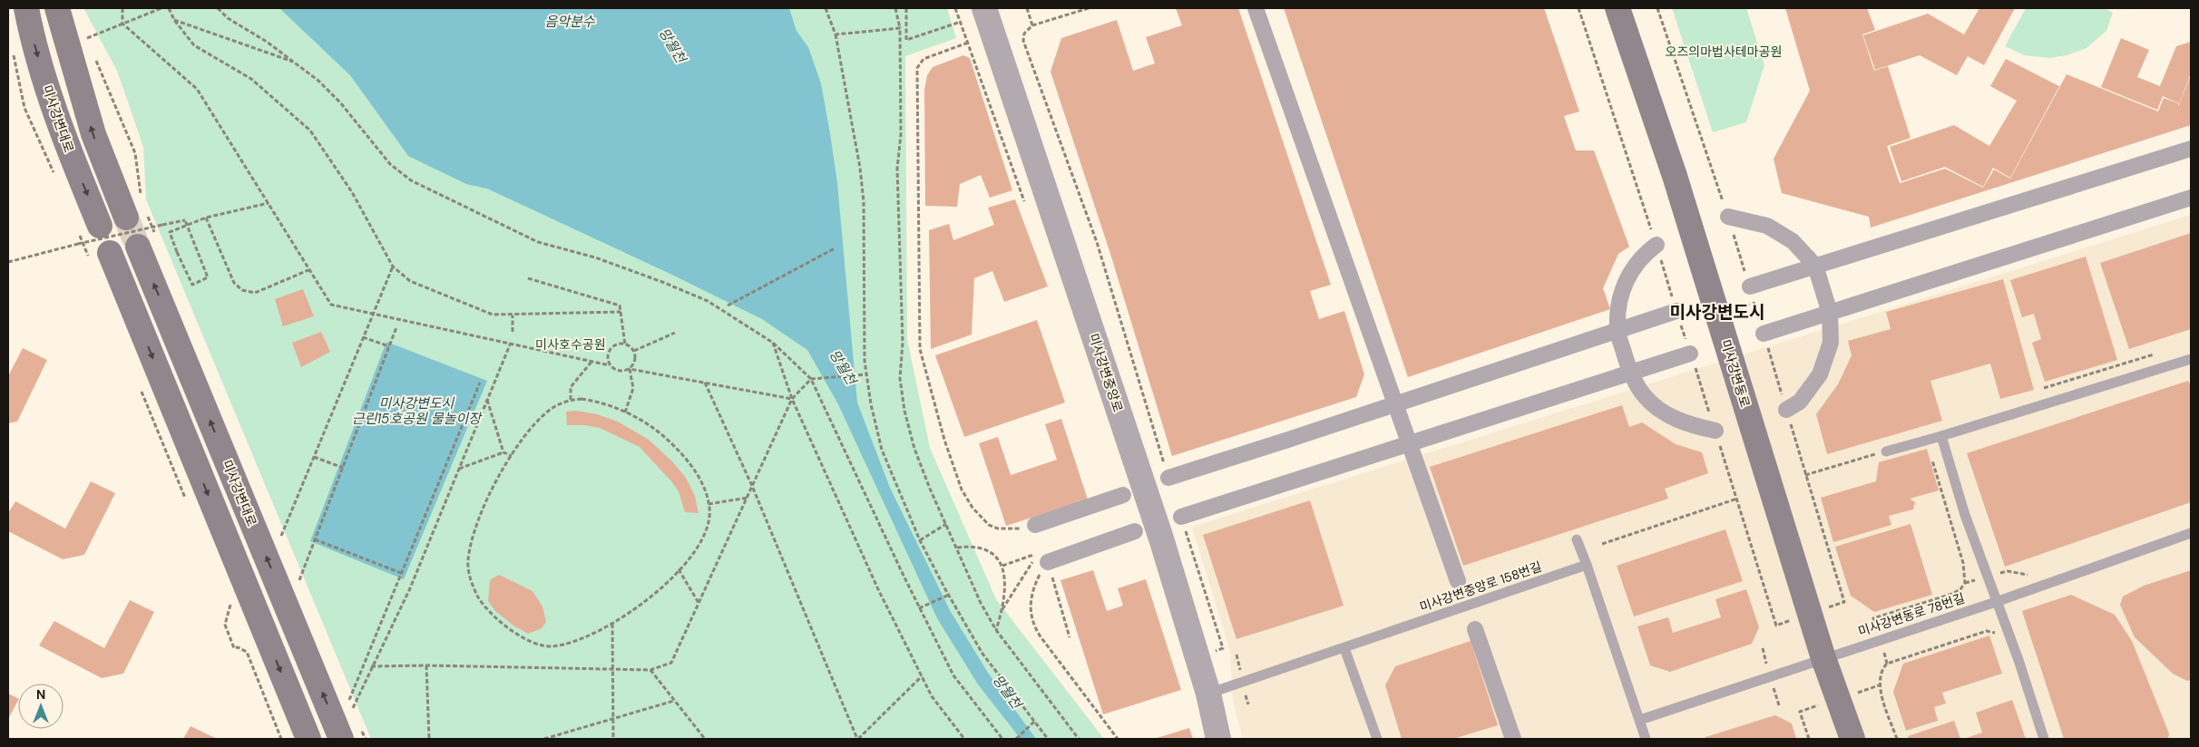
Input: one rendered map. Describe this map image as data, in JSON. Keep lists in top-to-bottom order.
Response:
{
  "streets": {
    "main road": ["미사강변대로", "미사강변동로"],
    "street": ["미사강변중앙로"],
    "lane": ["미사강변중앙로 158번길", "미사강변동로 78번길"]
  },
  "crossings": [
    ["미사강변중앙로", "미사강변중앙로 158번길"],
    ["미사강변동로", "미사강변동로 78번길"]
  ],
  "districts": ["미사강변도시"],
  "water": ["음악분수", "망월천", "미사강변도시 근린15호공원 물놀이장"],
  "parks": ["오즈의마법사테마공원", "미사호수공원"],
  "north": "top"
}
